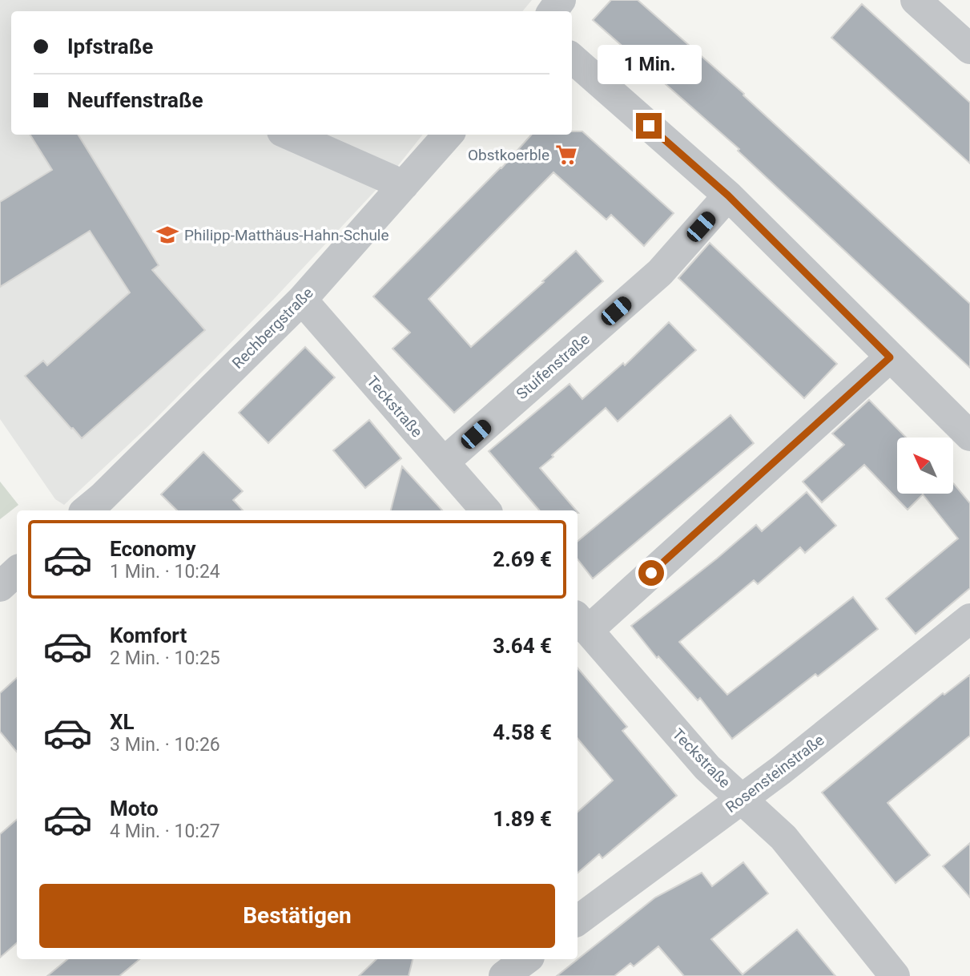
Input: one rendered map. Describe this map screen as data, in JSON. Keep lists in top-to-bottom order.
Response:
{
  "streets": {
    "street": [
      "Rechbergstraße",
      "Stuifenstraße",
      "Teckstraße",
      "Rosensteinstraße"
    ]
  },
  "crossings": [
    ["Rechbergstraße", "Teckstraße"],
    ["Stuifenstraße", "Teckstraße"],
    ["Teckstraße", "Rosensteinstraße"]
  ],
  "places": {
    "supermarket": ["Obstkoerble"],
    "school or university": ["Philipp-Matthäus-Hahn-Schule"]
  },
  "north": "top left",
  "page": {
    "banner": ["Ipfstraße", "Neuffenstraße"],
    "bubble": "1 Min.",
    "list": [
      {
        "name": "Economy",
        "note": "1 Min. · 10:24",
        "value": "2.69 €"
      },
      {
        "name": "Komfort",
        "note": "2 Min. · 10:25",
        "value": "3.64 €"
      },
      {
        "name": "XL",
        "note": "3 Min. · 10:26",
        "value": "4.58 €"
      },
      {
        "name": "Moto",
        "note": "4 Min. · 10:27",
        "value": "1.89 €"
      }
    ],
    "buttons": "Bestätigen"
  }
}
